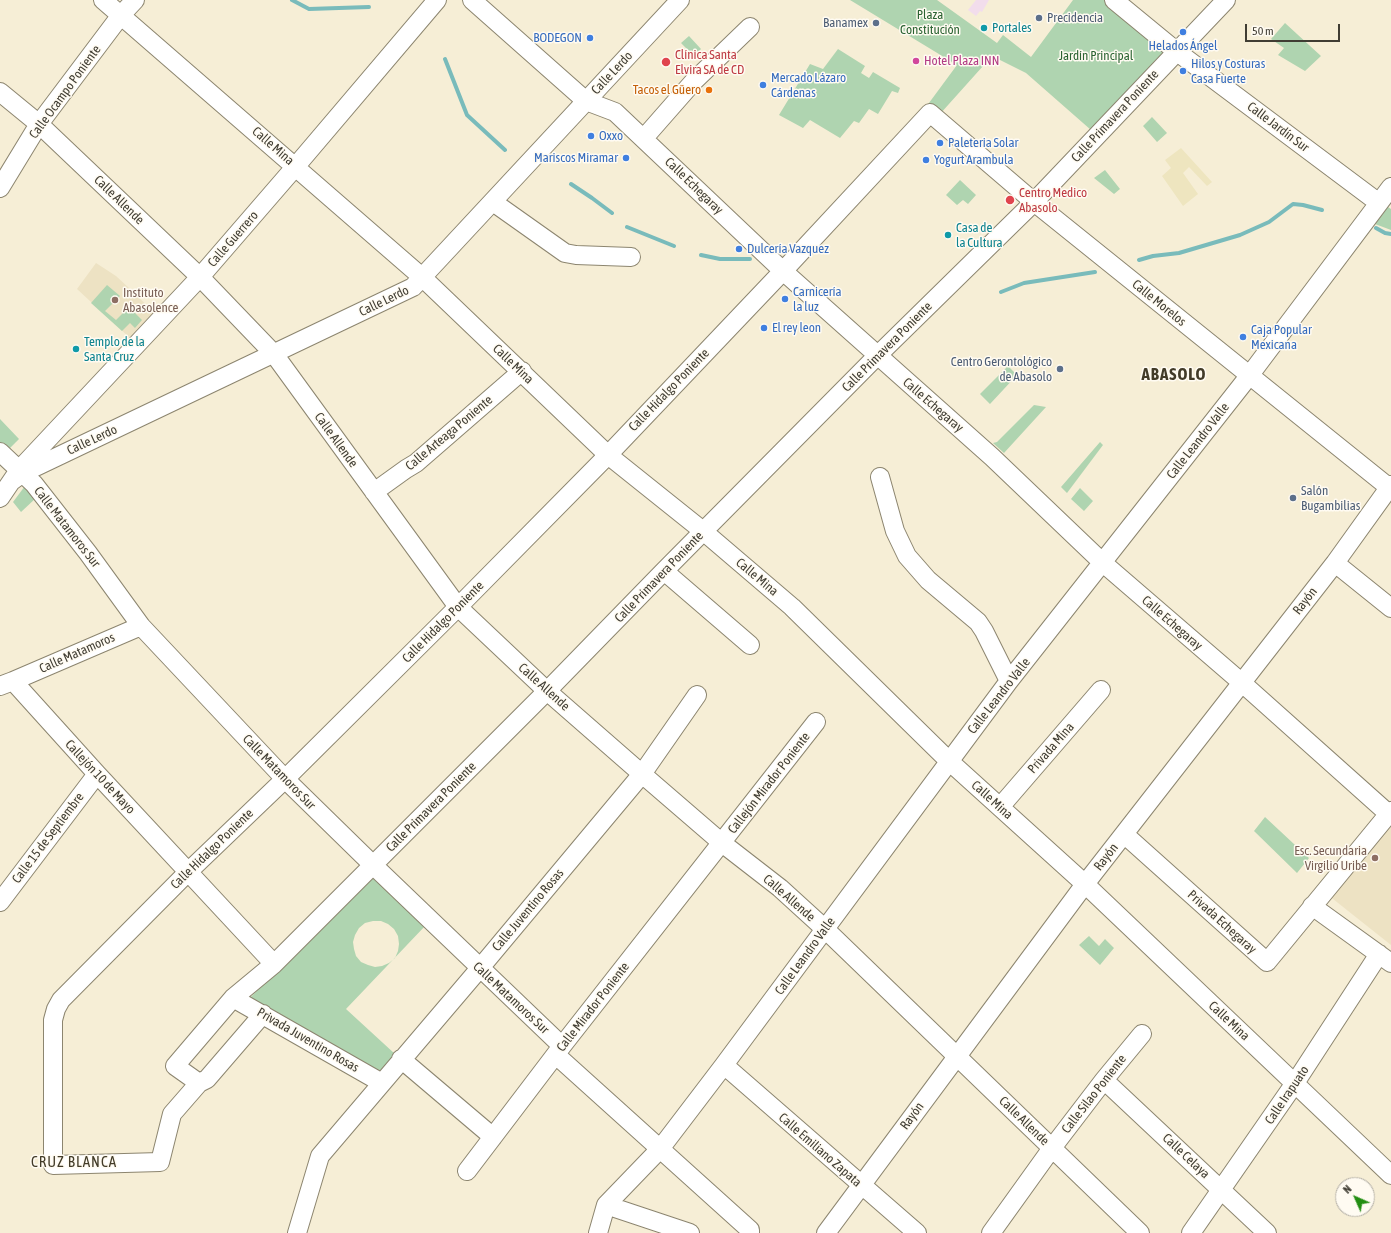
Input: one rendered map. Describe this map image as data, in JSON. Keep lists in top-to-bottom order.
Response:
{
  "streets": {
    "street": [
      "Calle Lerdo",
      "Calle Ocampo Poniente",
      "Calle Primavera Poniente",
      "Calle Jardín Sur",
      "Calle Mina",
      "Calle Echegaray",
      "Calle Allende",
      "Calle Guerrero",
      "Calle Morelos",
      "Calle Hidalgo Poniente",
      "Calle Arteaga Poniente",
      "Calle Leandro Valle",
      "Calle Matamoros Sur",
      "Rayón",
      "Calle Matamoros",
      "Privada Mina",
      "Callejón 10 de Mayo",
      "Callejón Mirador Poniente",
      "Calle 15 de Septiembre",
      "Calle Juventino Rosas",
      "Privada Echegaray",
      "Calle Mirador Poniente",
      "Privada Juventino Rosas",
      "Calle Silao Poniente",
      "Calle Irapuato",
      "Calle Emiliano Zapata",
      "Calle Celaya"
    ]
  },
  "crossings": [
    ["Calle Lerdo", "Calle Mina"],
    ["Calle Lerdo", "Calle Echegaray"],
    ["Calle Lerdo", "Calle Allende"],
    ["Calle Lerdo", "Calle Guerrero"],
    ["Calle Lerdo", "Calle Matamoros Sur"],
    ["Calle Ocampo Poniente", "Calle Mina"],
    ["Calle Ocampo Poniente", "Calle Allende"],
    ["Calle Primavera Poniente", "Calle Jardín Sur"],
    ["Calle Primavera Poniente", "Calle Mina"],
    ["Calle Primavera Poniente", "Calle Echegaray"],
    ["Calle Primavera Poniente", "Calle Allende"],
    ["Calle Primavera Poniente", "Calle Morelos"],
    ["Calle Primavera Poniente", "Calle Hidalgo Poniente"],
    ["Calle Primavera Poniente", "Calle Matamoros Sur"],
    ["Calle Primavera Poniente", "Privada Juventino Rosas"],
    ["Calle Jardín Sur", "Calle Leandro Valle"],
    ["Calle Mina", "Calle Guerrero"],
    ["Calle Mina", "Calle Hidalgo Poniente"],
    ["Calle Mina", "Calle Arteaga Poniente"],
    ["Calle Mina", "Calle Leandro Valle"],
    ["Calle Mina", "Rayón"],
    ["Calle Mina", "Privada Mina"],
    ["Calle Mina", "Calle Irapuato"],
    ["Calle Echegaray", "Calle Hidalgo Poniente"],
    ["Calle Echegaray", "Calle Leandro Valle"],
    ["Calle Echegaray", "Rayón"],
    ["Calle Echegaray", "Privada Echegaray"],
    ["Calle Allende", "Calle Guerrero"],
    ["Calle Allende", "Calle Hidalgo Poniente"],
    ["Calle Allende", "Calle Arteaga Poniente"],
    ["Calle Allende", "Calle Leandro Valle"],
    ["Calle Allende", "Rayón"],
    ["Calle Allende", "Callejón Mirador Poniente"],
    ["Calle Allende", "Calle Juventino Rosas"],
    ["Calle Allende", "Calle Mirador Poniente"],
    ["Calle Allende", "Calle Silao Poniente"],
    ["Calle Guerrero", "Calle Matamoros Sur"],
    ["Calle Morelos", "Calle Hidalgo Poniente"],
    ["Calle Morelos", "Calle Leandro Valle"],
    ["Calle Morelos", "Rayón"],
    ["Calle Hidalgo Poniente", "Calle Matamoros Sur"],
    ["Calle Hidalgo Poniente", "Callejón 10 de Mayo"],
    ["Calle Leandro Valle", "Calle Matamoros Sur"],
    ["Calle Leandro Valle", "Calle Emiliano Zapata"],
    ["Calle Matamoros Sur", "Calle Matamoros"],
    ["Calle Matamoros Sur", "Calle Juventino Rosas"],
    ["Calle Matamoros Sur", "Calle Mirador Poniente"],
    ["Rayón", "Privada Echegaray"],
    ["Rayón", "Calle Emiliano Zapata"],
    ["Calle Matamoros", "Callejón 10 de Mayo"],
    ["Callejón 10 de Mayo", "Calle 15 de Septiembre"],
    ["Callejón Mirador Poniente", "Calle Mirador Poniente"],
    ["Calle Juventino Rosas", "Privada Juventino Rosas"],
    ["Calle Silao Poniente", "Calle Celaya"],
    ["Calle Irapuato", "Calle Celaya"]
  ],
  "districts": ["ABASOLO", "CRUZ BLANCA"],
  "parks": ["Plaza Constitución", "Jardín Principal"],
  "places": [
    "Precidencia",
    "Banamex",
    "Portales",
    "Helados Ángel",
    "BODEGON",
    "Hotel Plaza INN",
    "Clínica Santa Elvira SA de CD",
    "Hilos y Costuras Casa Fuerte",
    "Mercado Lázaro Cárdenas",
    "Tacos el Güero",
    "Oxxo",
    "Paleteria Solar",
    "Mariscos Miramar",
    "Yogurt Arambula",
    "Centro Medico Abasolo",
    "Casa de la Cultura",
    "Dulcería Vazquez",
    "Carnicería la luz",
    "Instituto Abasolence",
    "El rey leon",
    "Caja Popular Mexicana",
    "Templo de la Santa Cruz",
    "Centro Gerontológico de Abasolo",
    "Salón Bugambilias",
    "Esc. Secundaria Virgilio Uribe"
  ],
  "scale_bar": "50 m",
  "north": "top left"
}
